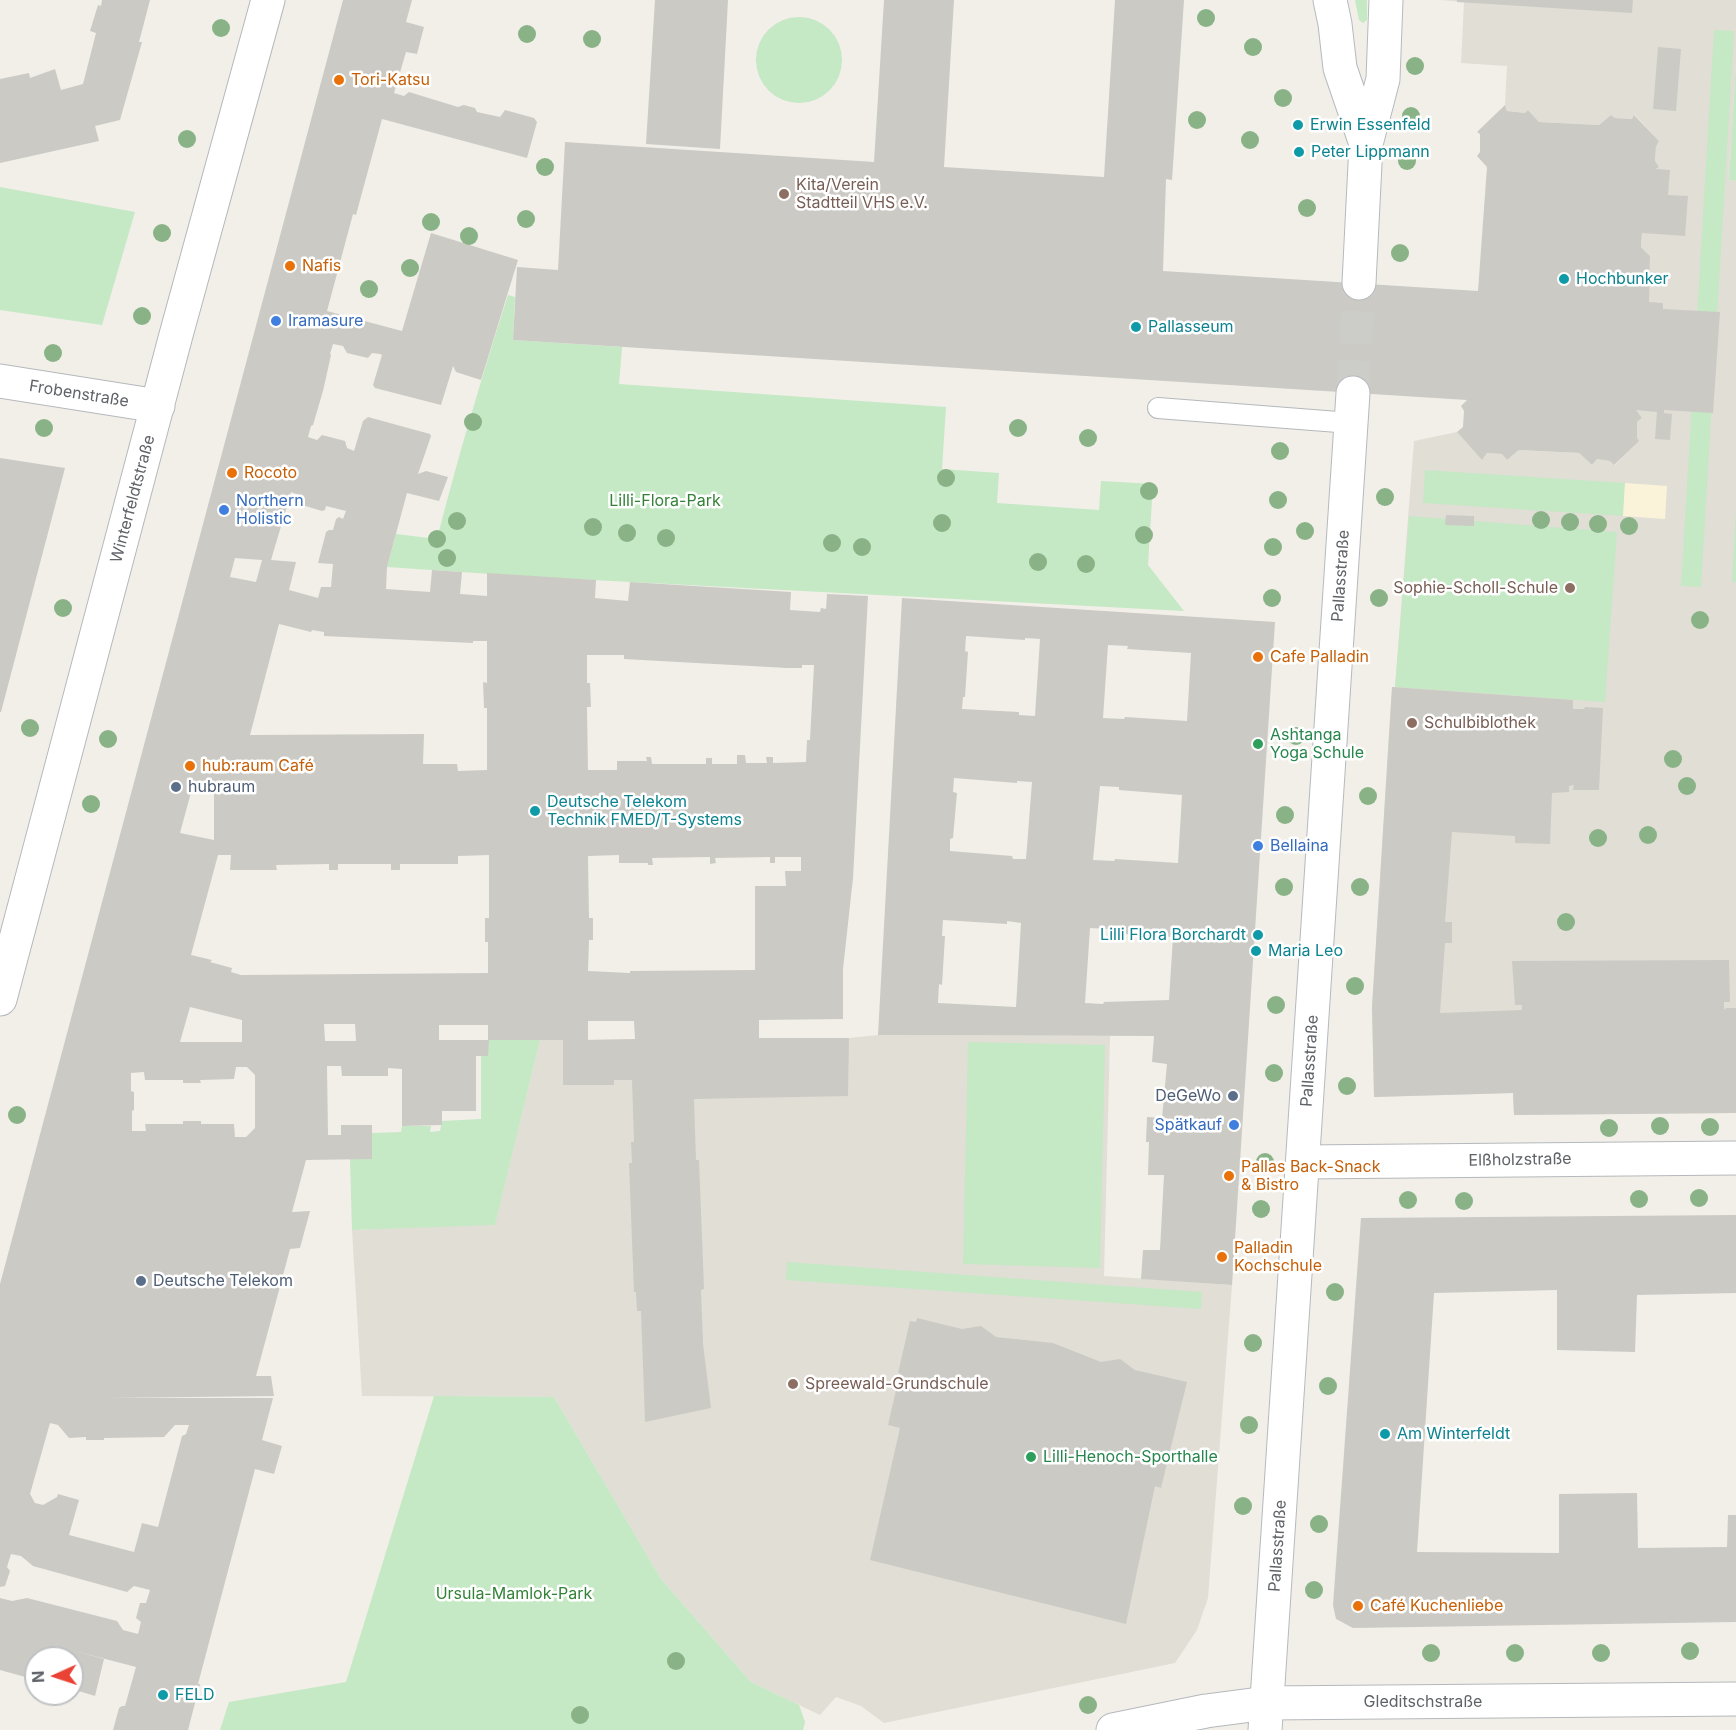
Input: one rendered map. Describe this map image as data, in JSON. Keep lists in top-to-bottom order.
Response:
{
  "streets": {
    "street": [
      "Frobenstraße",
      "Winterfeldtstraße",
      "Pallasstraße",
      "Elßholzstraße",
      "Gleditschstraße"
    ]
  },
  "crossings": [
    ["Frobenstraße", "Winterfeldtstraße"],
    ["Pallasstraße", "Elßholzstraße"],
    ["Pallasstraße", "Gleditschstraße"]
  ],
  "parks": ["Lilli-Flora-Park", "Ursula-Mamlok-Park"],
  "places": [
    "Tori-Katsu",
    "Erwin Essenfeld",
    "Peter Lippmann",
    "Kita/Verein Stadtteil VHS e.V.",
    "Nafis",
    "Hochbunker",
    "Iramasure",
    "Pallasseum",
    "Rocoto",
    "Northern Holistic",
    "Sophie-Scholl-Schule",
    "Cafe Palladin",
    "Schulbiblothek",
    "Ashtanga Yoga Schule",
    "hub:raum Café",
    "hubraum",
    "Deutsche Telekom Technik FMED/T-Systems",
    "Bellaina",
    "Lilli Flora Borchardt",
    "Maria Leo",
    "DeGeWo",
    "Spätkauf",
    "Pallas Back-Snack & Bistro",
    "Palladin Kochschule",
    "Deutsche Telekom",
    "Spreewald-Grundschule",
    "Am Winterfeldt",
    "Lilli-Henoch-Sporthalle",
    "Café Kuchenliebe",
    "FELD"
  ],
  "north": "left"
}
